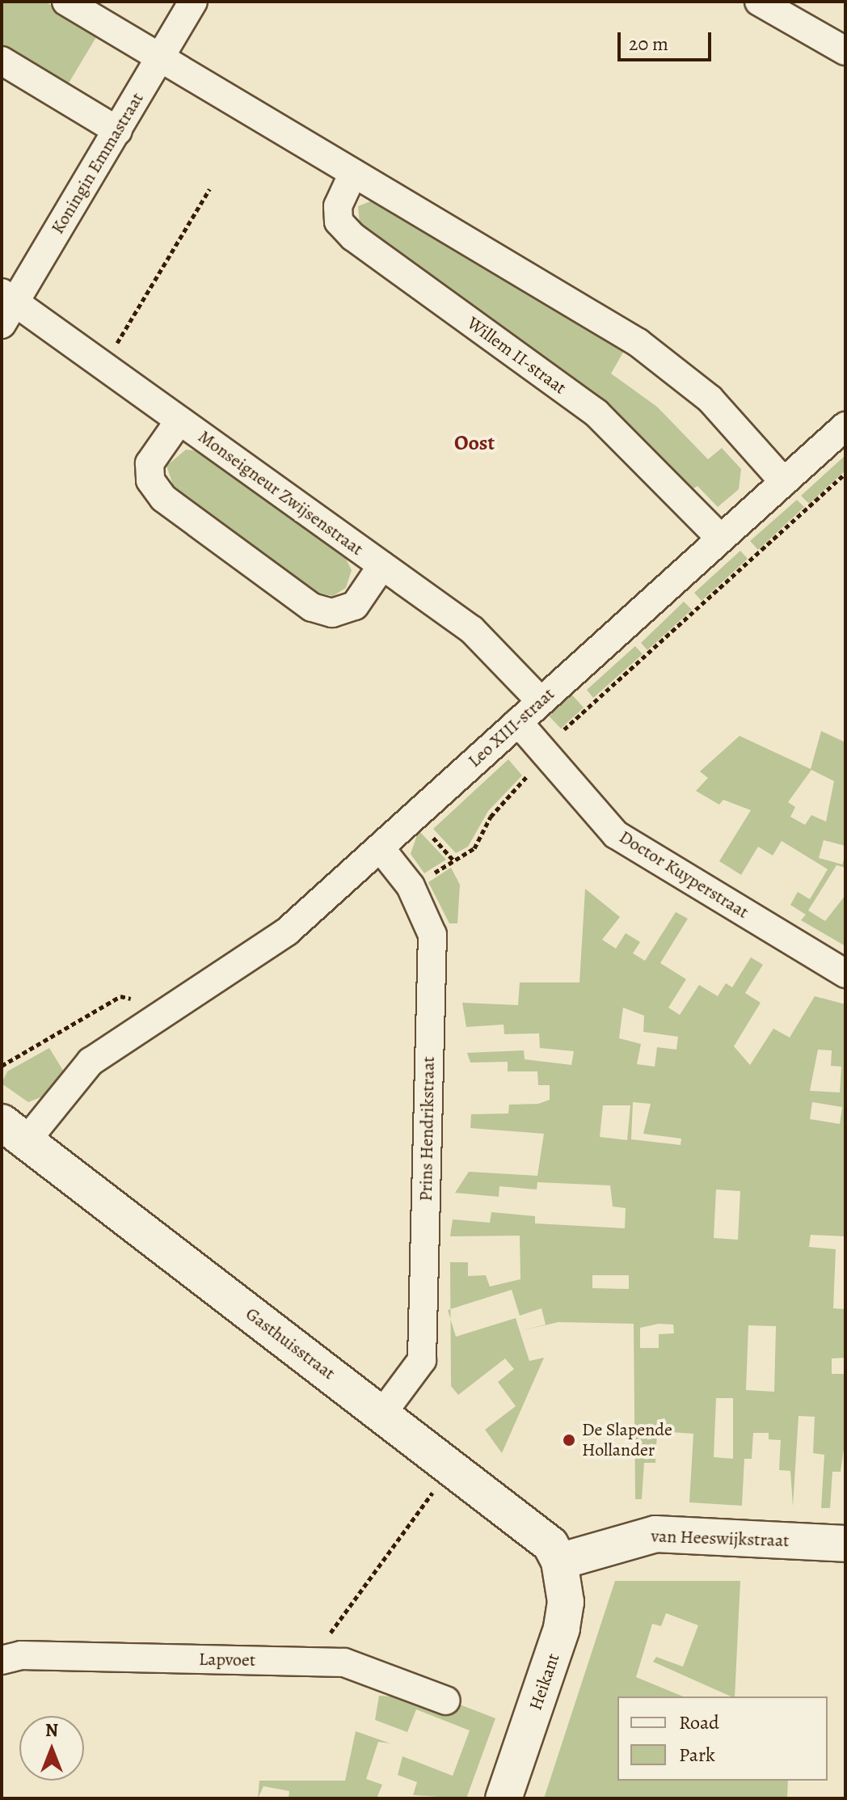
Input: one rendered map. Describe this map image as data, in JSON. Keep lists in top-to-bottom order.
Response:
{
  "streets": {
    "street": [
      "Koningin Emmastraat",
      "Willem II-straat",
      "Monseigneur Zwijsenstraat",
      "Leo XIII-straat",
      "Doctor Kuyperstraat",
      "Prins Hendrikstraat",
      "Gasthuisstraat",
      "van Heeswijkstraat",
      "Lapvoet",
      "Heikant"
    ]
  },
  "crossings": [
    ["Koningin Emmastraat", "Monseigneur Zwijsenstraat"],
    ["Willem II-straat", "Leo XIII-straat"],
    ["Monseigneur Zwijsenstraat", "Leo XIII-straat"],
    ["Leo XIII-straat", "Doctor Kuyperstraat"],
    ["Leo XIII-straat", "Prins Hendrikstraat"],
    ["Leo XIII-straat", "Gasthuisstraat"],
    ["Prins Hendrikstraat", "Gasthuisstraat"],
    ["Gasthuisstraat", "van Heeswijkstraat"],
    ["Gasthuisstraat", "Heikant"],
    ["van Heeswijkstraat", "Heikant"]
  ],
  "districts": ["Oost"],
  "places": ["De Slapende Hollander"],
  "legend": ["Road", "Park"],
  "scale_bar": "20 m",
  "north": "top"
}
